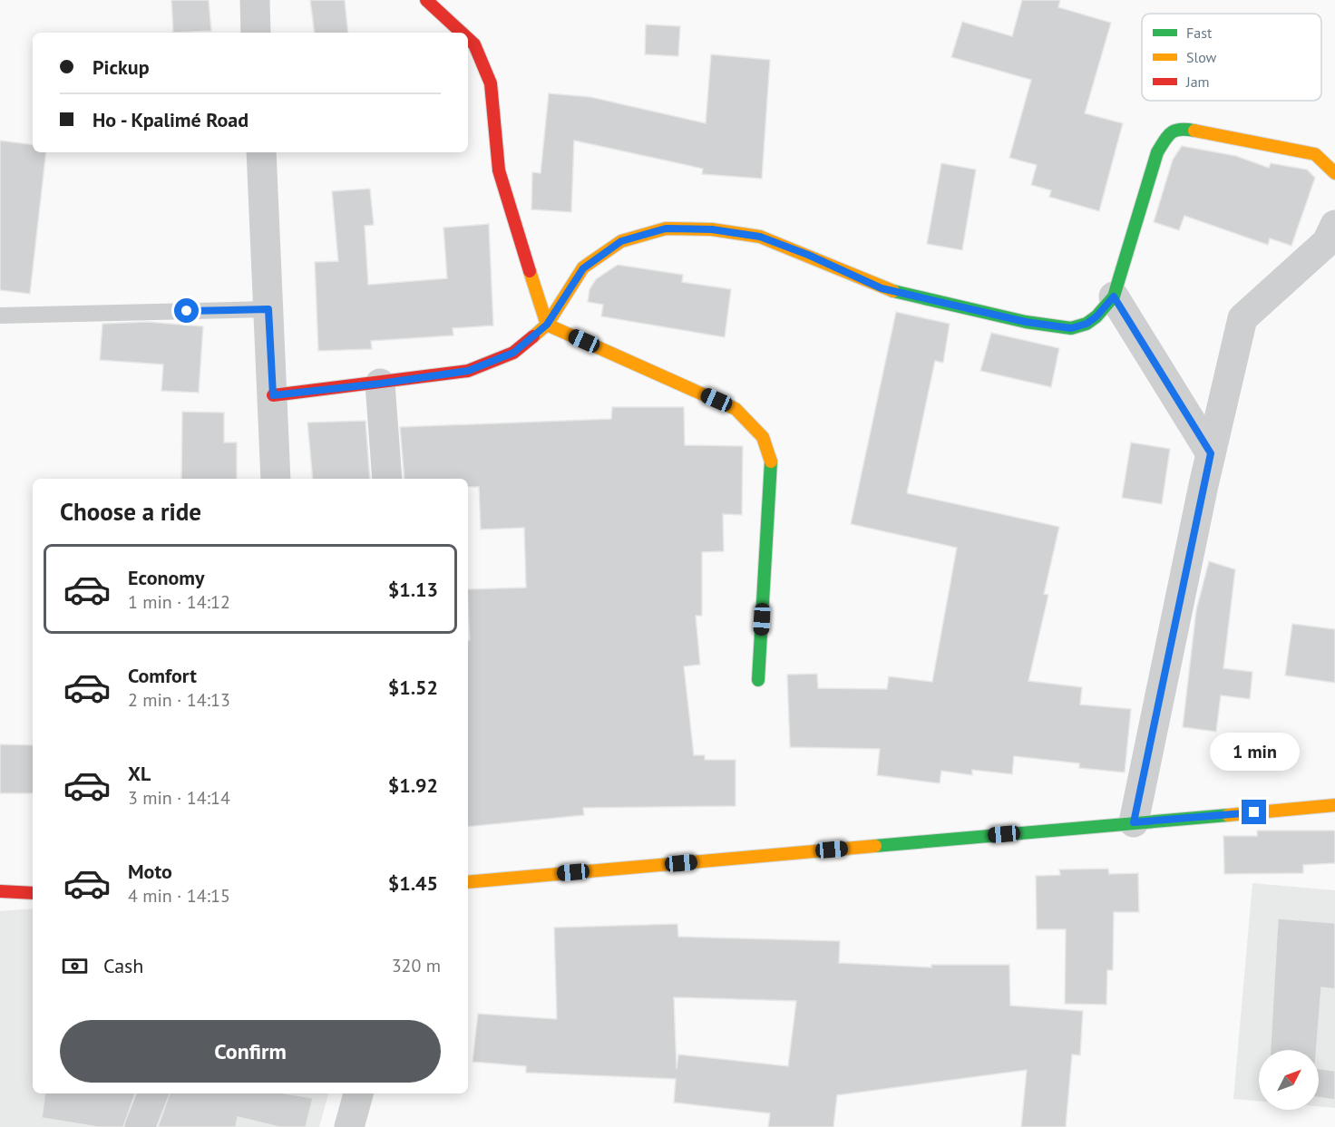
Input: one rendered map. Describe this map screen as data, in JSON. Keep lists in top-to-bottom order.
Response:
{
  "legend": ["Fast", "Slow", "Jam"],
  "north": "top right",
  "page": {
    "banner": ["Pickup", "Ho - Kpalimé Road"],
    "heading": "Choose a ride",
    "list": [
      {
        "name": "Economy",
        "note": "1 min · 14:12",
        "value": "$1.13"
      },
      {
        "name": "Comfort",
        "note": "2 min · 14:13",
        "value": "$1.52"
      },
      {
        "name": "XL",
        "note": "3 min · 14:14",
        "value": "$1.92"
      },
      {
        "name": "Moto",
        "note": "4 min · 14:15",
        "value": "$1.45"
      }
    ],
    "bubble": "1 min",
    "pay": ["Cash", "320 m"],
    "buttons": "Confirm"
  }
}
